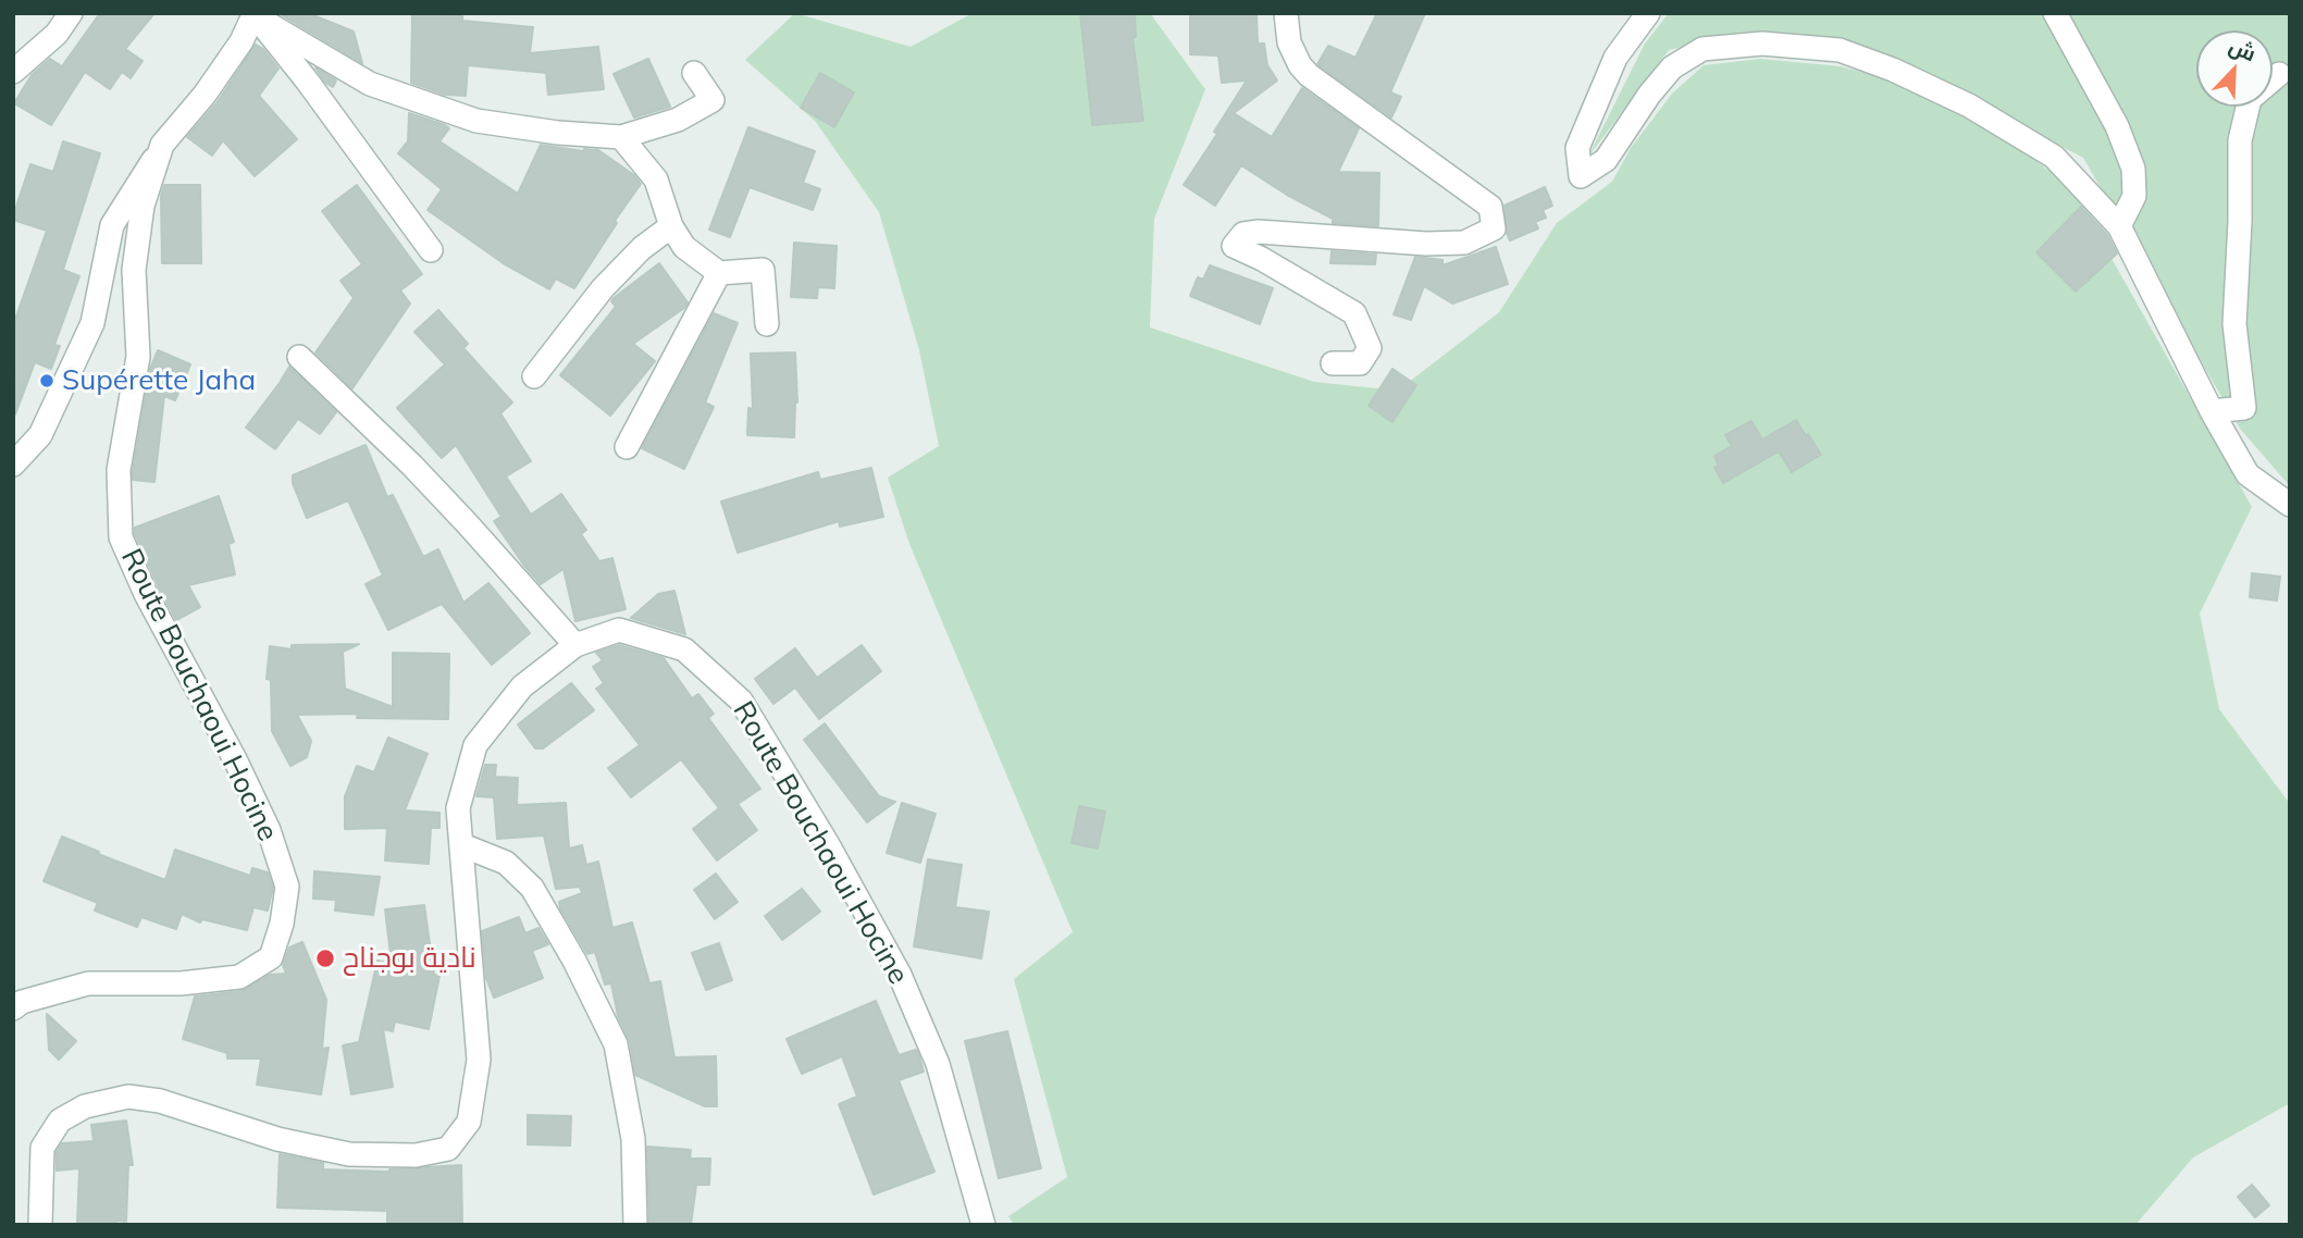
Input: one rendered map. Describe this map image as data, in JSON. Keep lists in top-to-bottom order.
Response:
{
  "streets": {
    "street": ["Route Bouchaoui Hocine"]
  },
  "places": ["Supérette Jaha", "نادية بوجناح"],
  "north": "top right"
}
